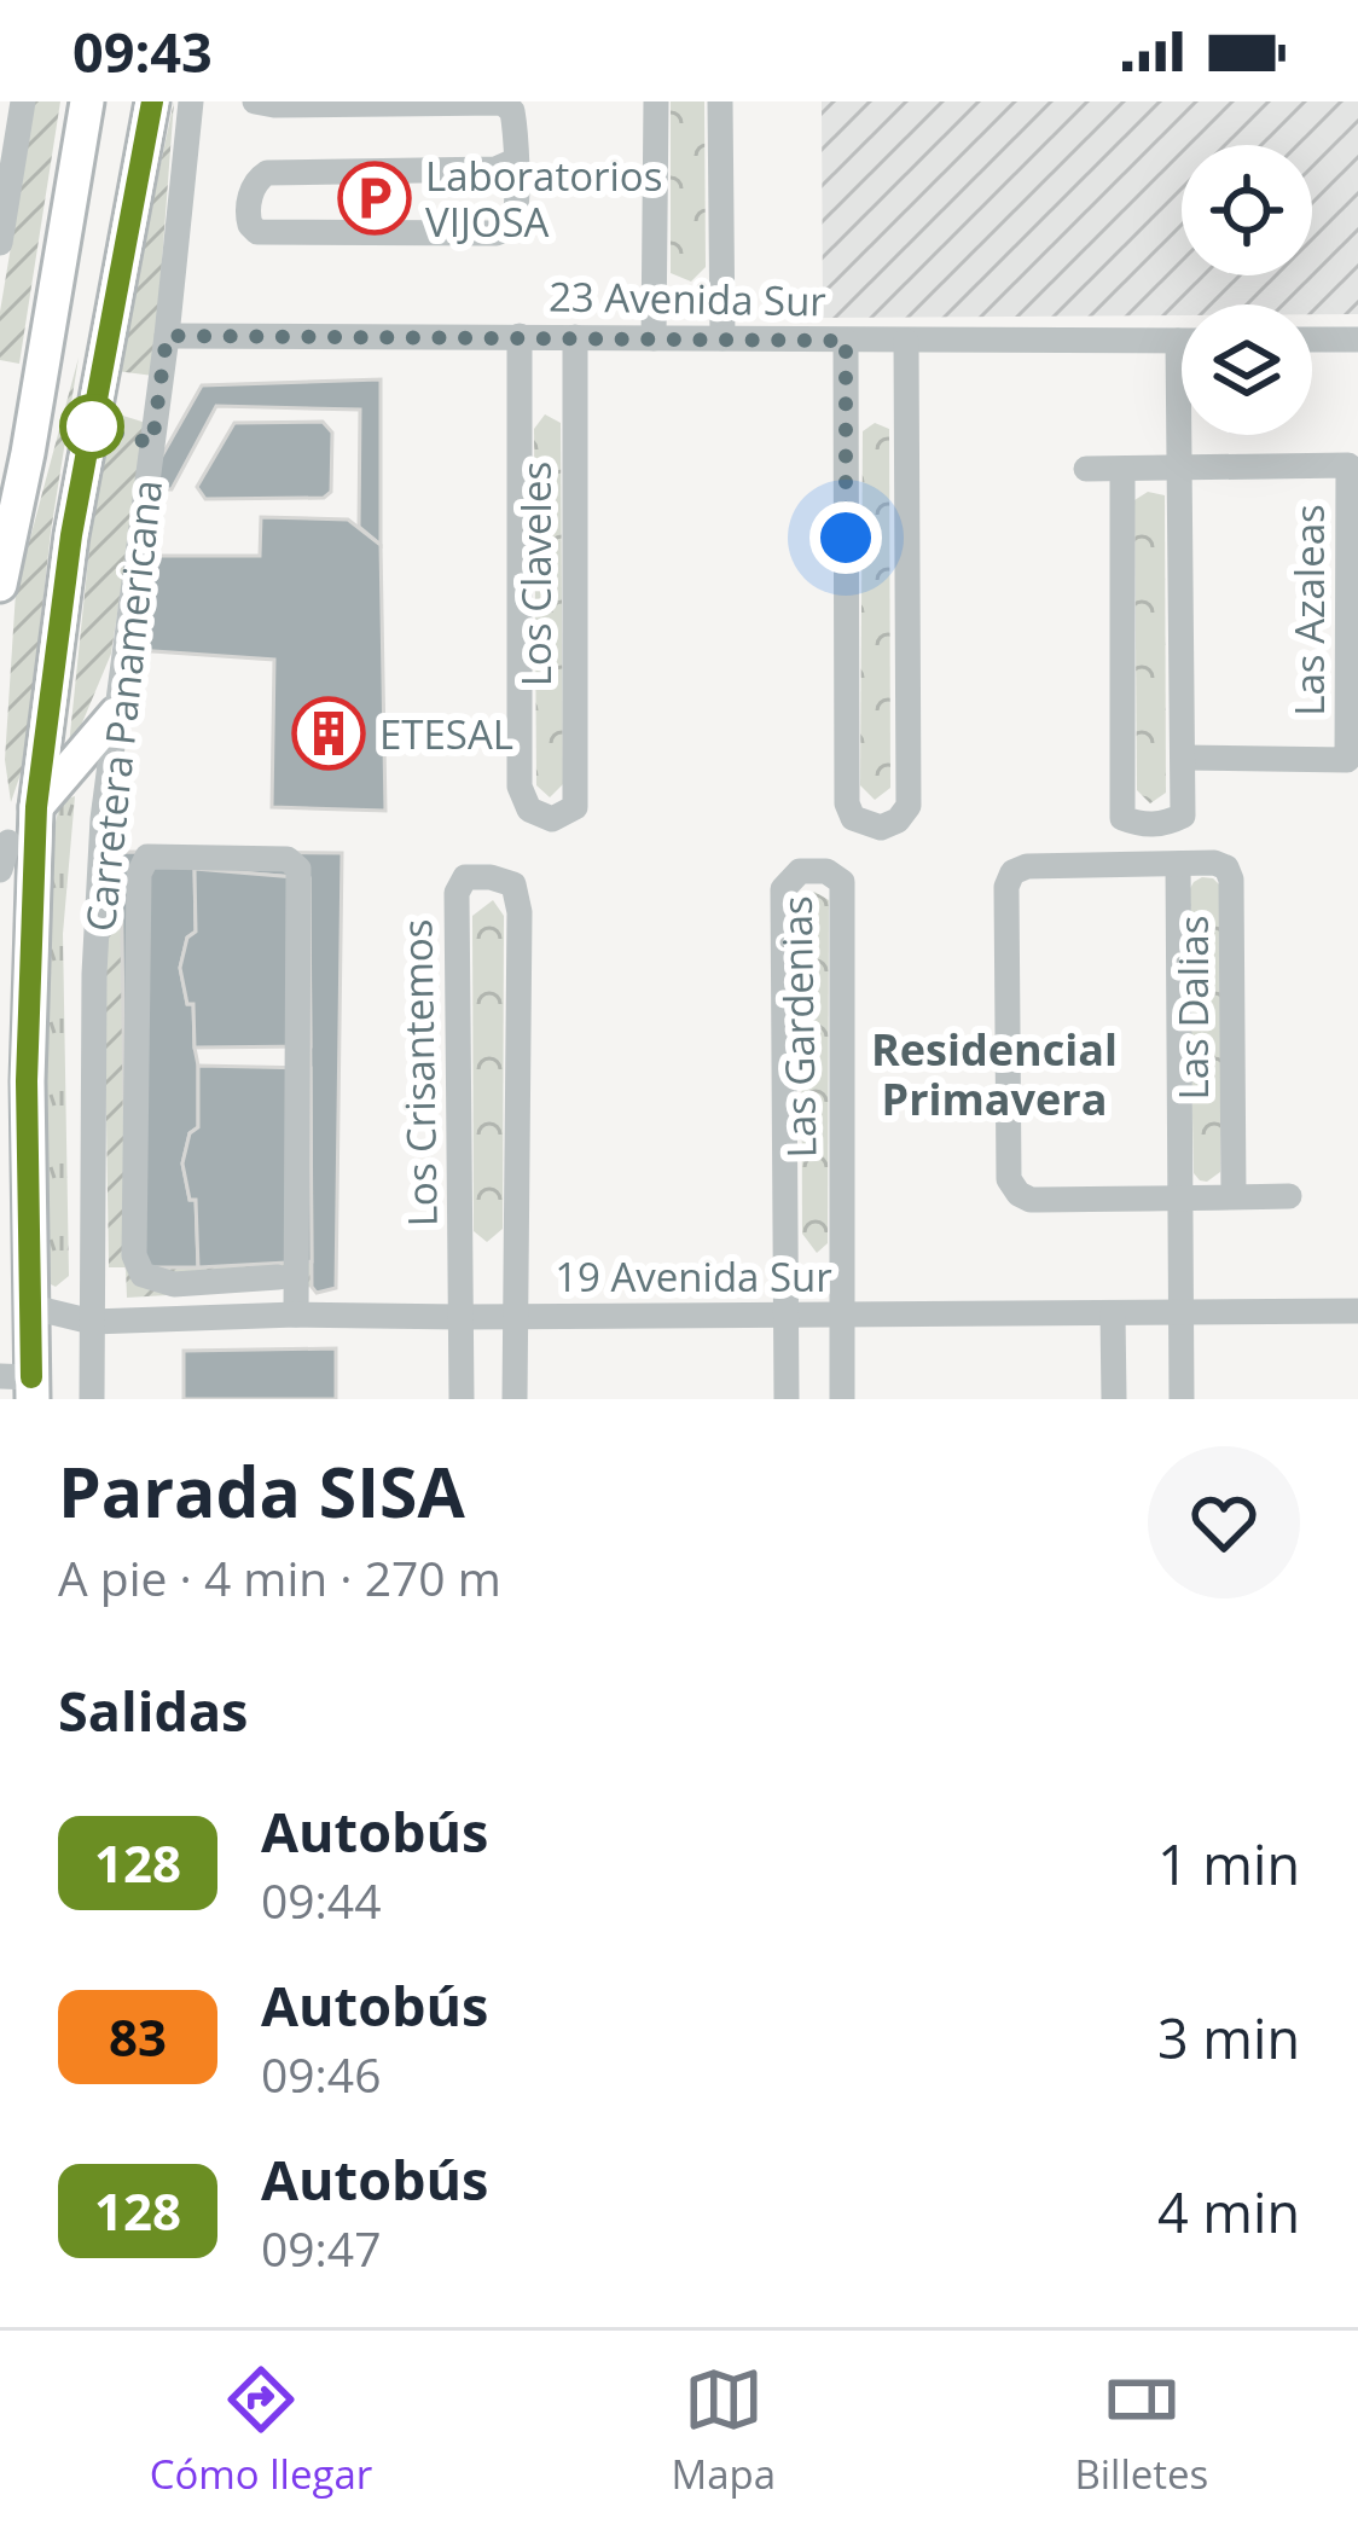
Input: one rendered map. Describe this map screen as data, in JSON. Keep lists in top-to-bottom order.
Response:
{
  "streets": {
    "main road": ["Carretera Panamericana"],
    "street": [
      "23 Avenida Sur",
      "Los Claveles",
      "Las Azaleas",
      "Las Dalias",
      "Las Gardenias",
      "Los Crisantemos",
      "19 Avenida Sur"
    ]
  },
  "crossings": [
    ["23 Avenida Sur", "Los Claveles"],
    ["23 Avenida Sur", "Carretera Panamericana"],
    ["Carretera Panamericana", "19 Avenida Sur"],
    ["Las Dalias", "19 Avenida Sur"],
    ["Las Gardenias", "19 Avenida Sur"],
    ["Los Crisantemos", "19 Avenida Sur"]
  ],
  "districts": ["Residencial Primavera"],
  "places": {
    "parking": ["Laboratorios VIJOSA"],
    "building": ["ETESAL"]
  },
  "lines": ["bus line 128"],
  "page": {
    "status": "09:43",
    "heading": [
      ["Parada SISA", "A pie · 4 min · 270 m"],
      "Salidas"
    ],
    "list": [
      {
        "mark": "128",
        "name": "Autobús",
        "note": "09:44",
        "value": "1 min"
      },
      {
        "mark": "83",
        "name": "Autobús",
        "note": "09:46",
        "value": "3 min"
      },
      {
        "mark": "128",
        "name": "Autobús",
        "note": "09:47",
        "value": "4 min"
      }
    ],
    "tabs": ["Cómo llegar", "Mapa", "Billetes"]
  }
}
